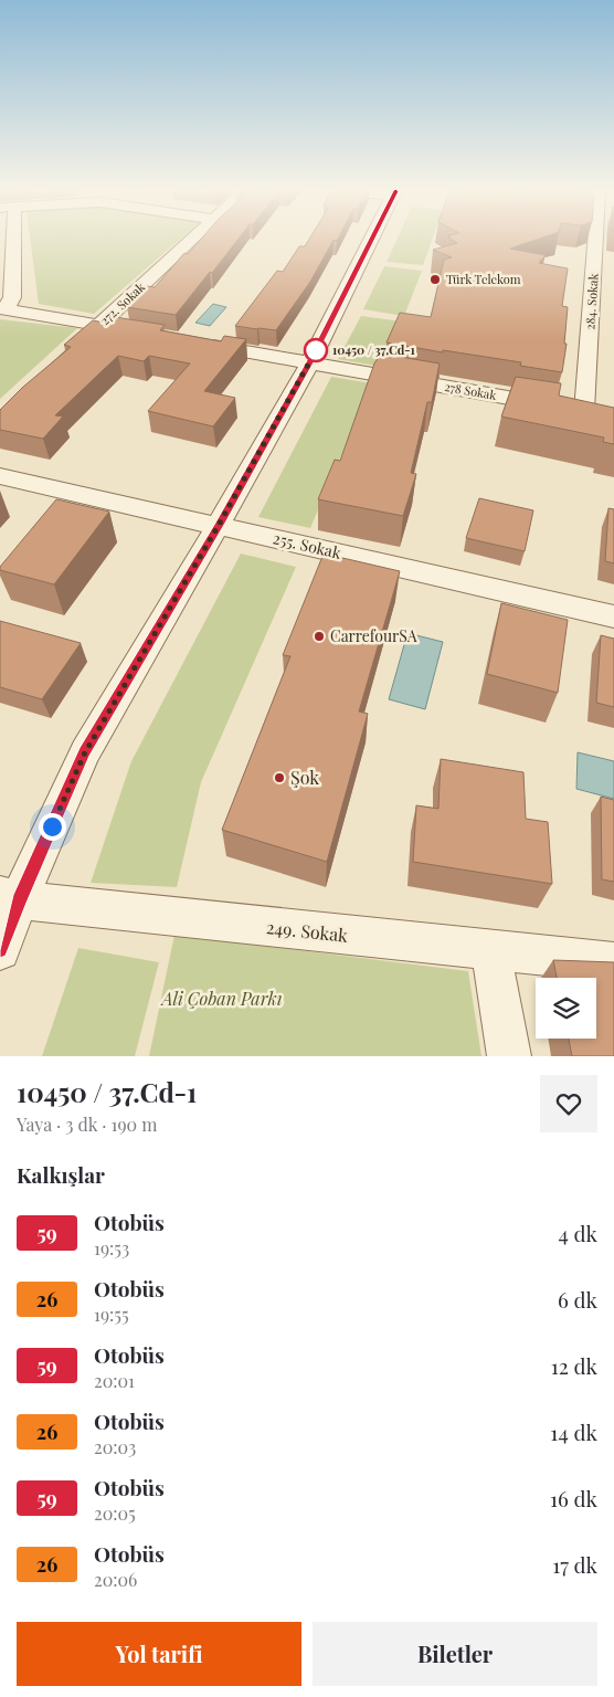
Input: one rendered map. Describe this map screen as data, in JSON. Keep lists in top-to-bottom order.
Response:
{
  "streets": {
    "street": [
      "284. Sokak",
      "272. Sokak",
      "278 Sokak",
      "255. Sokak",
      "249. Sokak"
    ]
  },
  "crossings": [
    ["284. Sokak", "278 Sokak"]
  ],
  "parks": ["Ali Çoban Parkı"],
  "places": [
    "Türk Telekom",
    "10450 / 37.Cd-1",
    "CarrefourSA",
    "Şok"
  ],
  "lines": ["bus line 59"],
  "page": {
    "heading": [
      ["10450 / 37.Cd-1", "Yaya · 3 dk · 190 m"],
      "Kalkışlar"
    ],
    "list": [
      {
        "mark": "59",
        "name": "Otobüs",
        "note": "19:53",
        "value": "4 dk"
      },
      {
        "mark": "26",
        "name": "Otobüs",
        "note": "19:55",
        "value": "6 dk"
      },
      {
        "mark": "59",
        "name": "Otobüs",
        "note": "20:01",
        "value": "12 dk"
      },
      {
        "mark": "26",
        "name": "Otobüs",
        "note": "20:03",
        "value": "14 dk"
      },
      {
        "mark": "59",
        "name": "Otobüs",
        "note": "20:05",
        "value": "16 dk"
      },
      {
        "mark": "26",
        "name": "Otobüs",
        "note": "20:06",
        "value": "17 dk"
      }
    ],
    "buttons": ["Yol tarifi", "Biletler"]
  }
}
